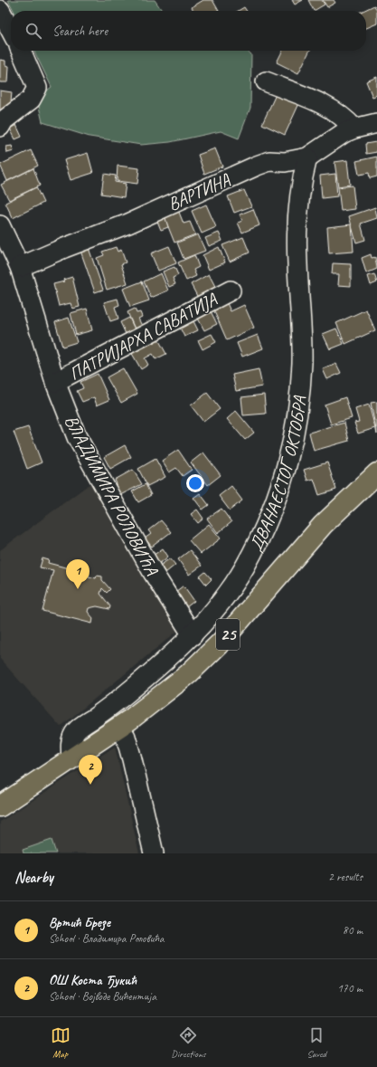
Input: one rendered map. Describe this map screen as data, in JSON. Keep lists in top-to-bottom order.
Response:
{
  "streets": {
    "main road": ["25"],
    "street": [
      "ВАРТИНА",
      "ПАТРИЈАРХА САВАТИЈА",
      "ДВАНАЕСТОГ ОКТОБРА",
      "ВЛАДИМИРА РОЛОВИЋА"
    ]
  },
  "crossings": [
    ["ВАРТИНА", "ДВАНАЕСТОГ ОКТОБРА"],
    ["ВАРТИНА", "ВЛАДИМИРА РОЛОВИЋА"],
    ["ПАТРИЈАРХА САВАТИЈА", "ВЛАДИМИРА РОЛОВИЋА"],
    ["ДВАНАЕСТОГ ОКТОБРА", "ВЛАДИМИРА РОЛОВИЋА"],
    ["ДВАНАЕСТОГ ОКТОБРА", "25"]
  ],
  "page": {
    "search": "Search here",
    "pins": ["1", "2"],
    "heading": ["Nearby", "2 results"],
    "list": [
      {
        "mark": "1",
        "name": "Вртић Брезе",
        "note": "School · Владимира Роловића",
        "value": "80 m"
      },
      {
        "mark": "2",
        "name": "ОШ Коста Ђукић",
        "note": "School · Војводе Вићентија",
        "value": "170 m"
      }
    ],
    "nav": ["Map", "Directions", "Saved"]
  }
}
